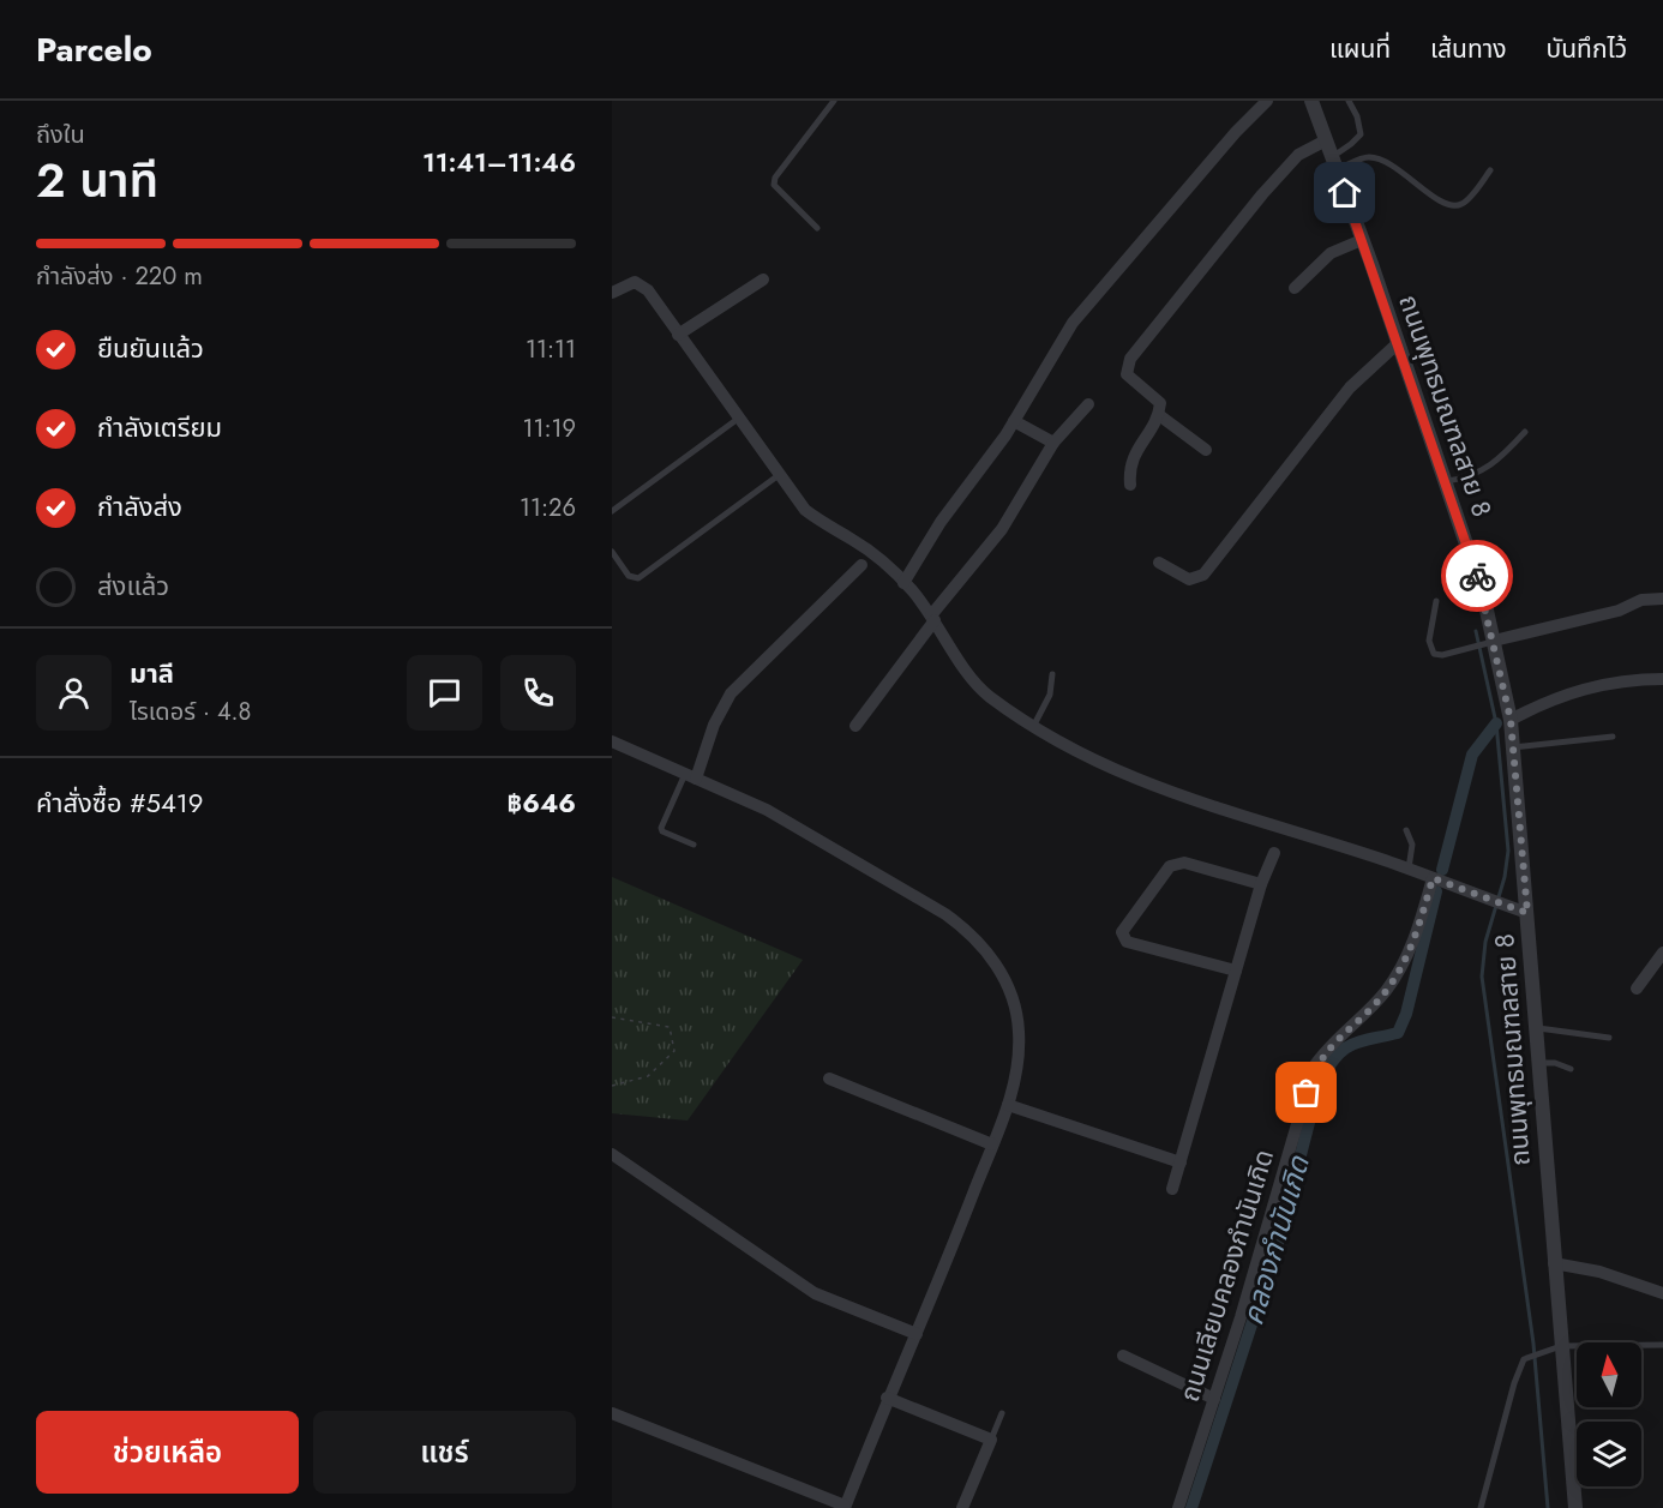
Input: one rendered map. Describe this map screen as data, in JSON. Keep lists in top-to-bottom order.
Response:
{
  "streets": {
    "street": ["ถนนพุทธมณฑลสาย 8", "ถนนเลียบคลองกำนันเกิด"]
  },
  "water": ["คลองกำนันเกิด"],
  "north": "top",
  "page": {
    "header": "Parcelo",
    "nav": ["แผนที่", "เส้นทาง", "บันทึกไว้"],
    "heading": ["2 นาที", "ถึงใน", "11:41–11:46"],
    "panel": [
      "มาลี",
      "ไรเดอร์ · 4.8",
      "คำสั่งซื้อ #5419",
      "฿646"
    ],
    "bar": "กำลังส่ง · 220 m",
    "list": [
      ["ยืนยันแล้ว", "11:11"],
      ["กำลังเตรียม", "11:19"],
      ["กำลังส่ง", "11:26"],
      "ส่งแล้ว"
    ],
    "buttons": ["ช่วยเหลือ", "แชร์"]
  }
}
